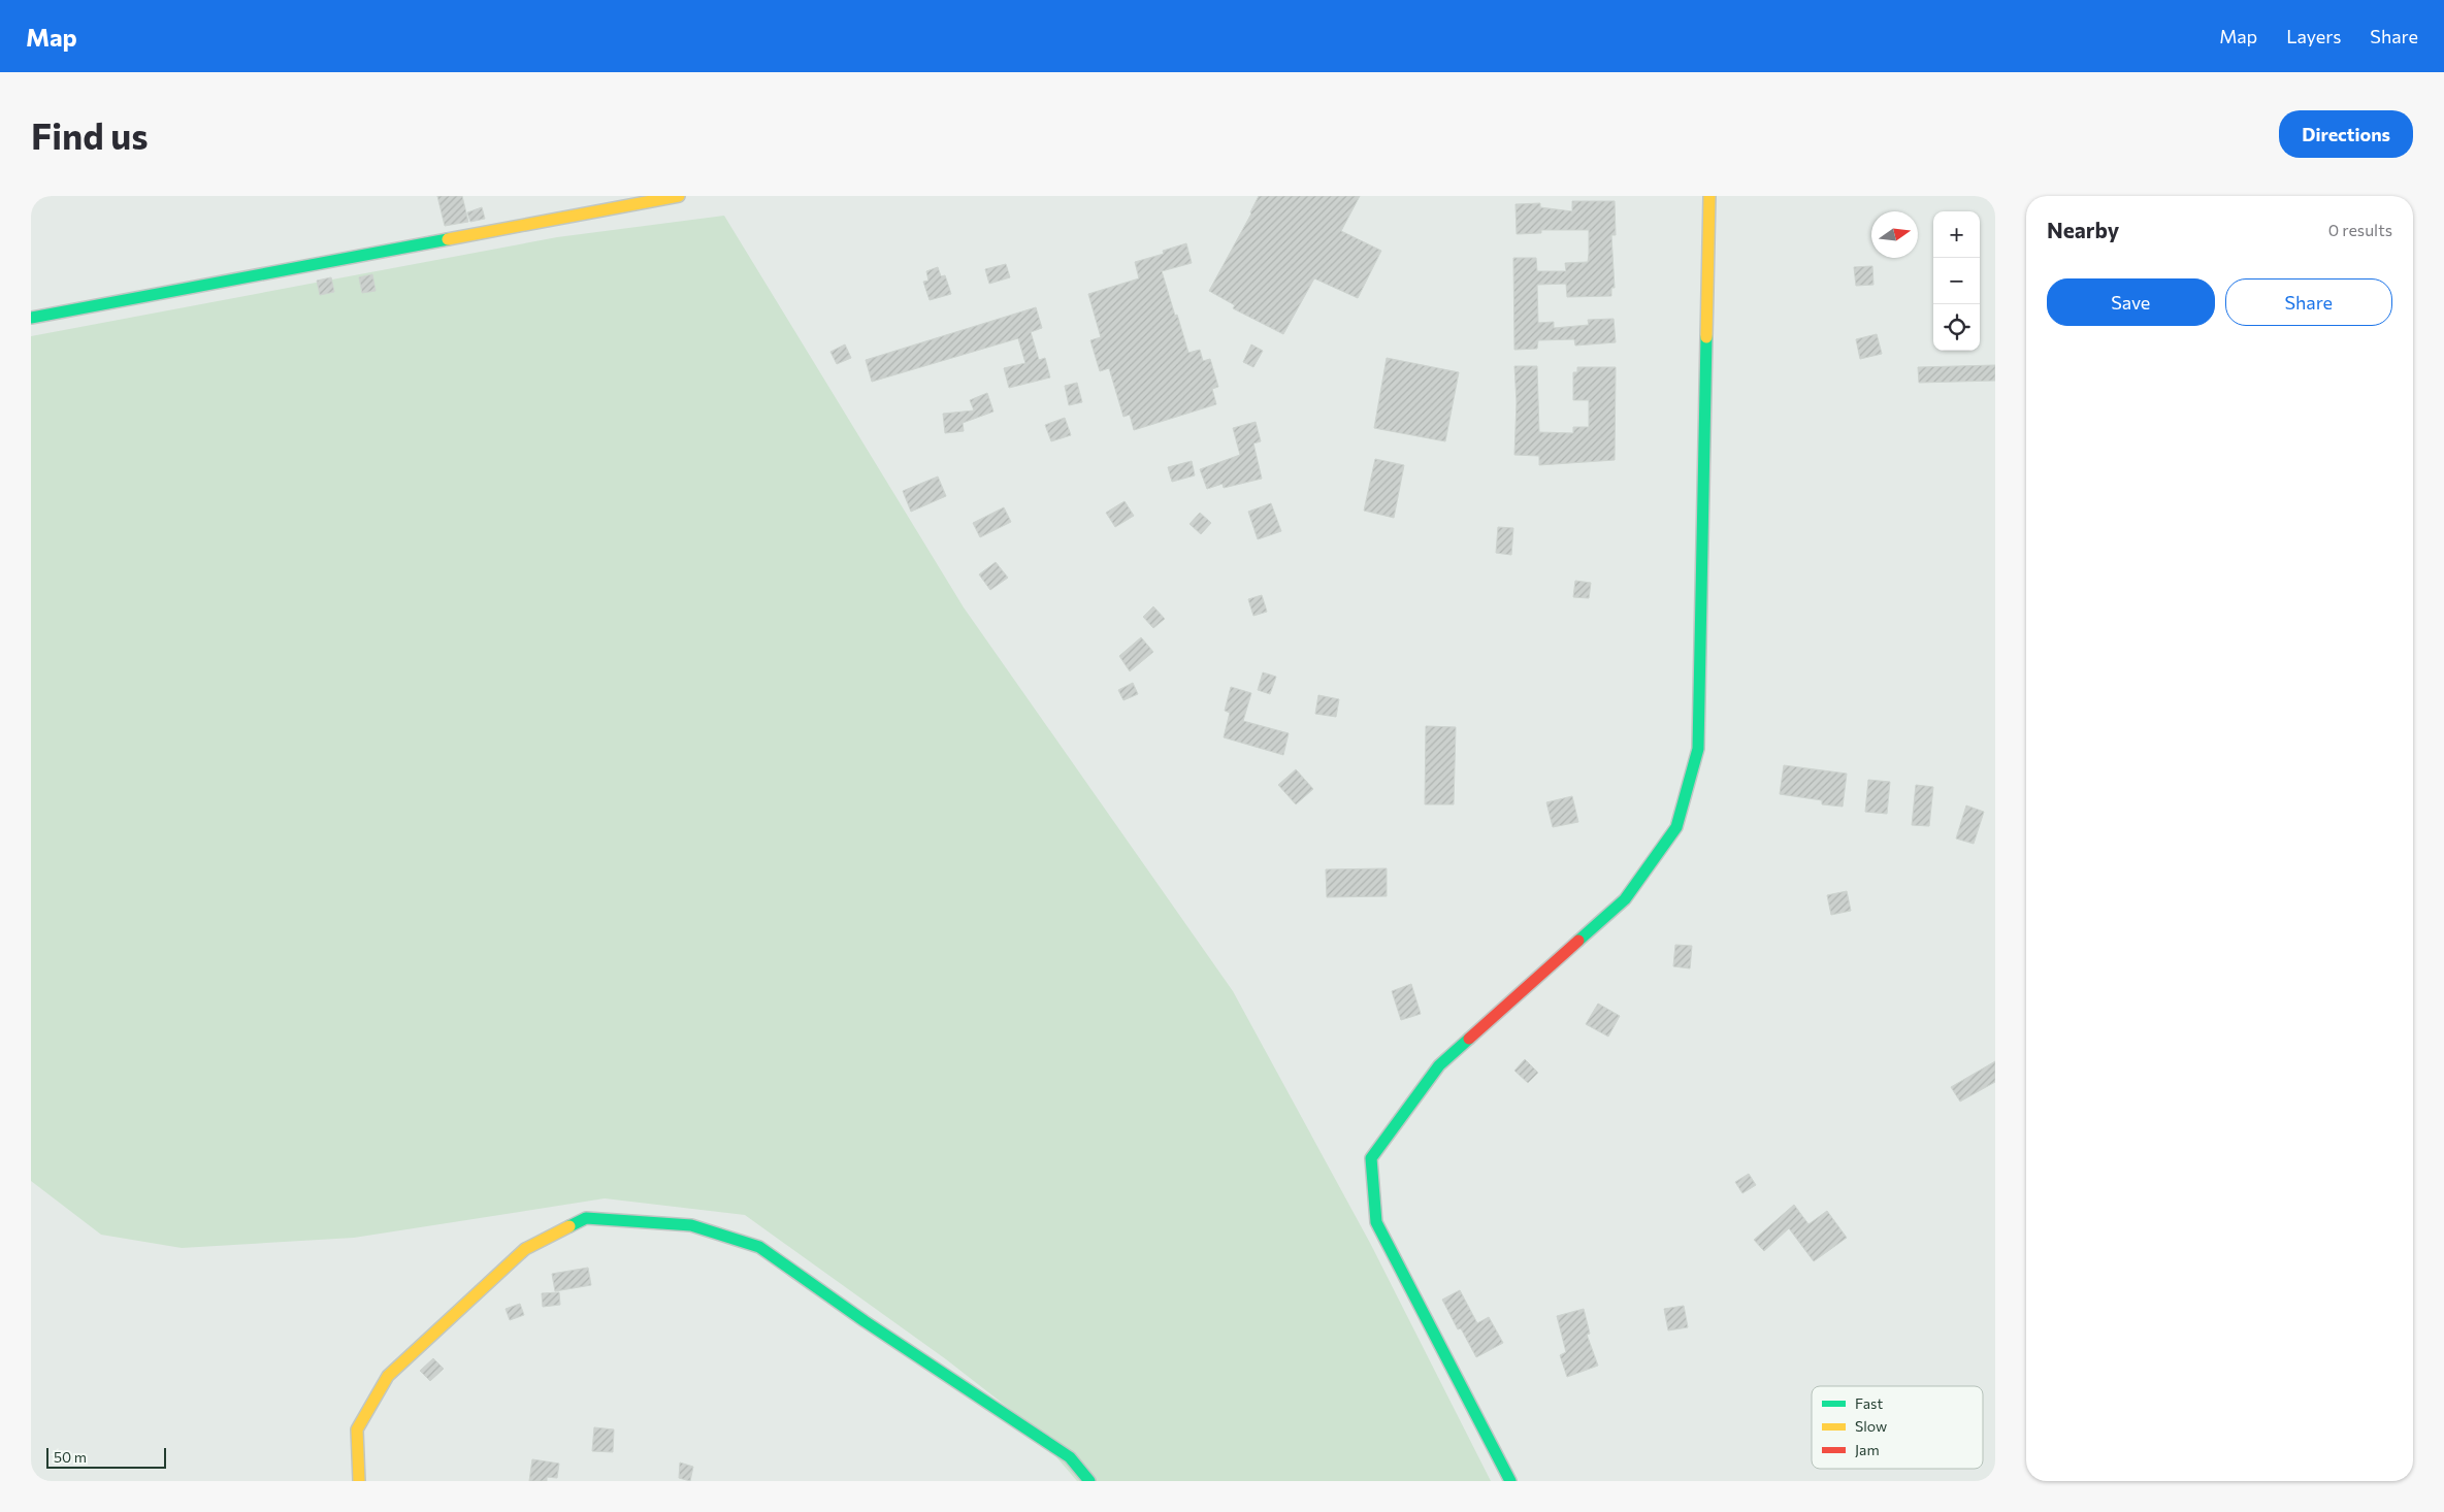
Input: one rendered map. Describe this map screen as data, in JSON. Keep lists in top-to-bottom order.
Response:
{
  "legend": ["Fast", "Slow", "Jam"],
  "scale_bar": "50 m",
  "north": "right",
  "page": {
    "header": "Map",
    "nav": ["Map", "Layers", "Share"],
    "buttons": [
      "Directions",
      ["Save", "Share"]
    ],
    "title": "Find us",
    "heading": ["Nearby", "0 results"],
    "map_buttons": ["+", "−"],
    "scale": "50 m"
  }
}
